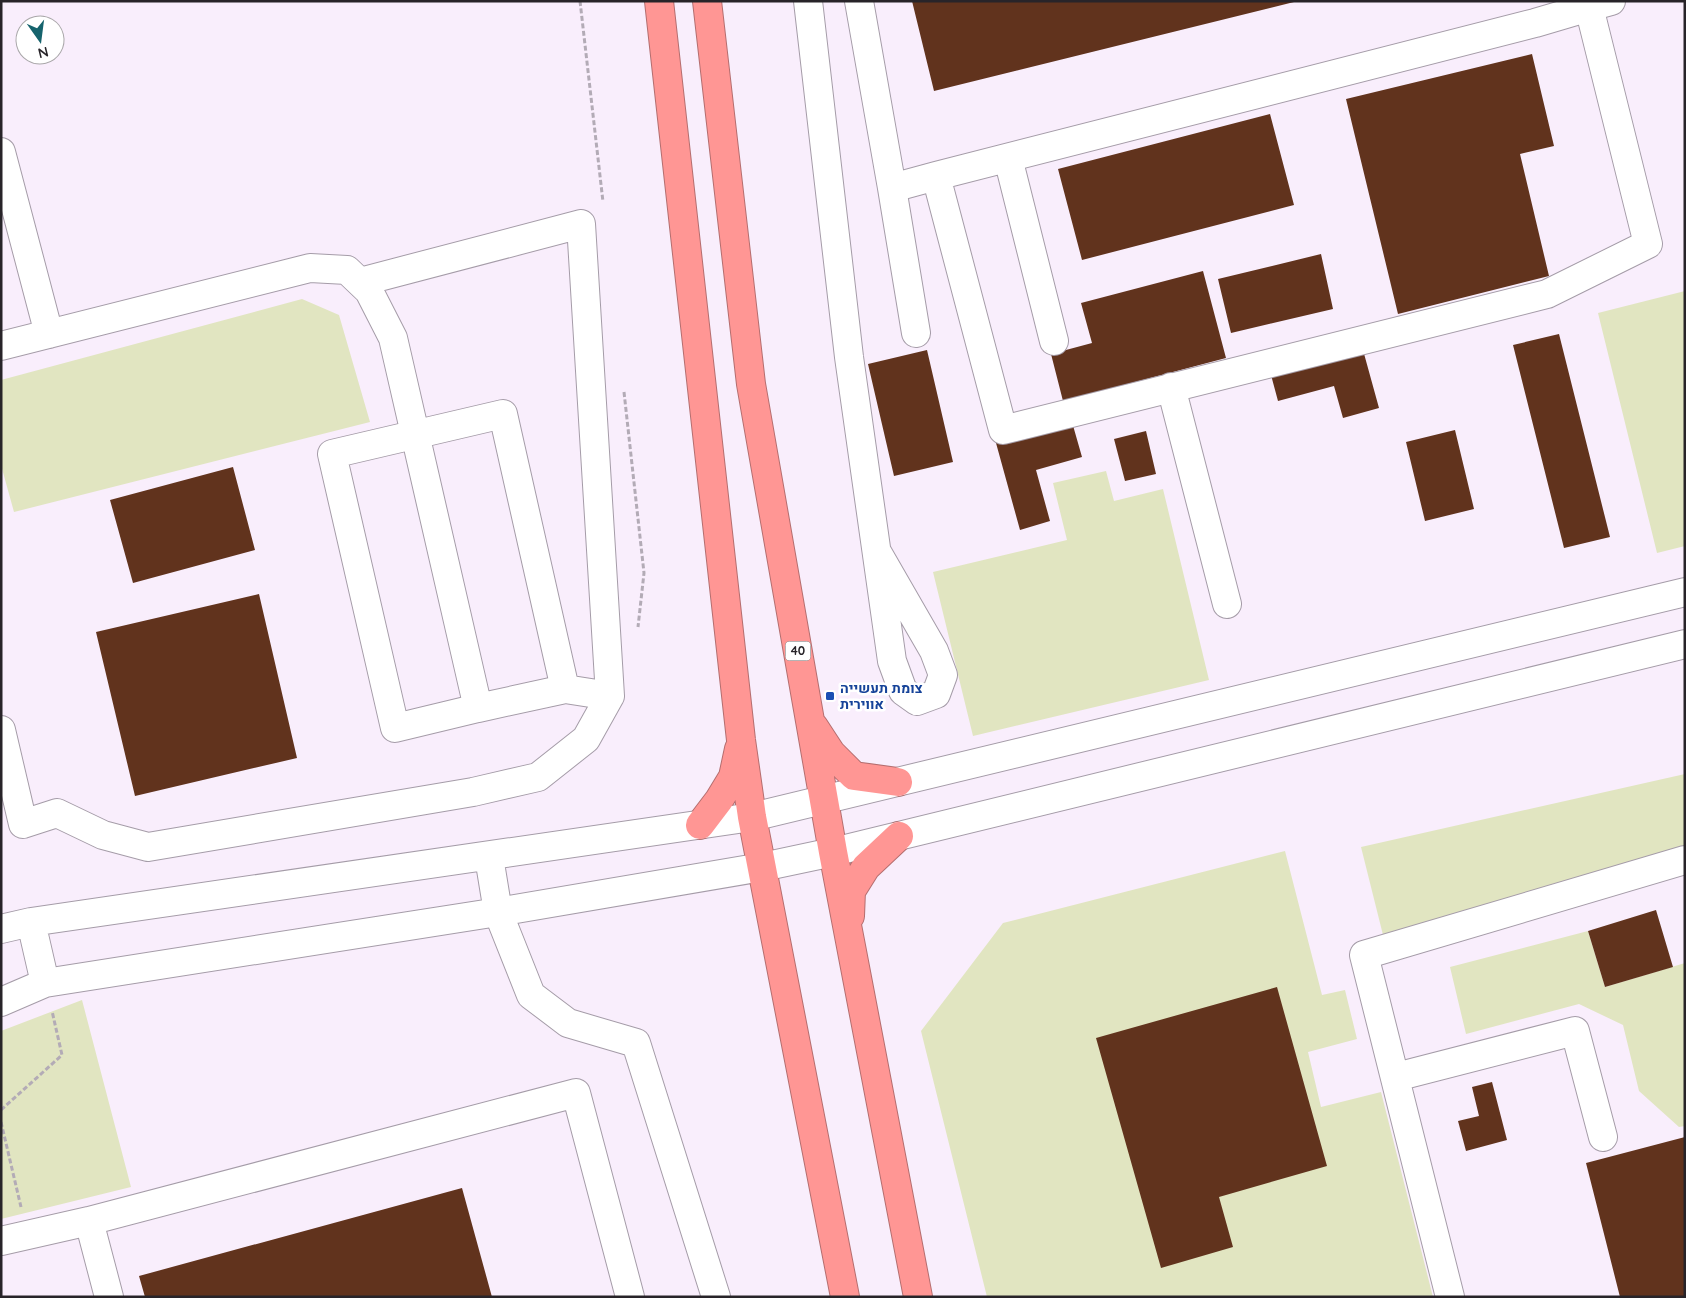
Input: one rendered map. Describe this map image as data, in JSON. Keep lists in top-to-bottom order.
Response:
{
  "streets": {
    "highway": ["40"]
  },
  "places": {
    "transit": ["צומת תעשייה אווירית"]
  },
  "north": "bottom"
}
